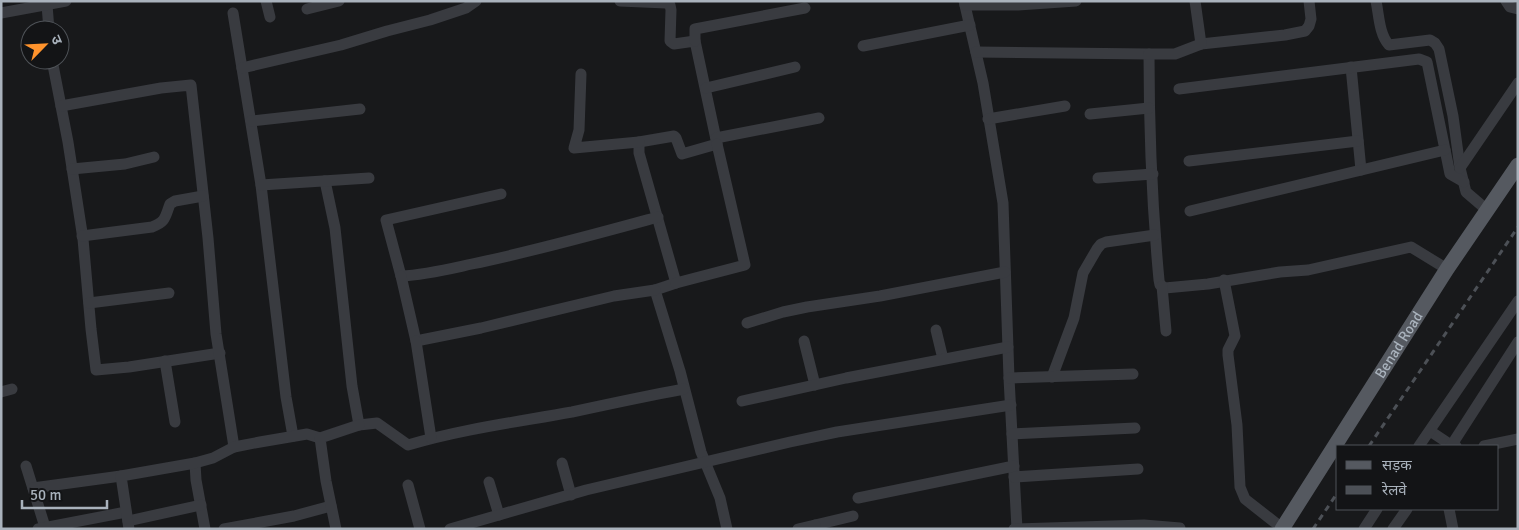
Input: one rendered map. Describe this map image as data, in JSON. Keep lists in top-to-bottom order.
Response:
{
  "streets": {
    "main road": ["Benad Road"]
  },
  "legend": ["सड़क", "रेलवे"],
  "scale_bar": "50 m",
  "north": "top right"
}
